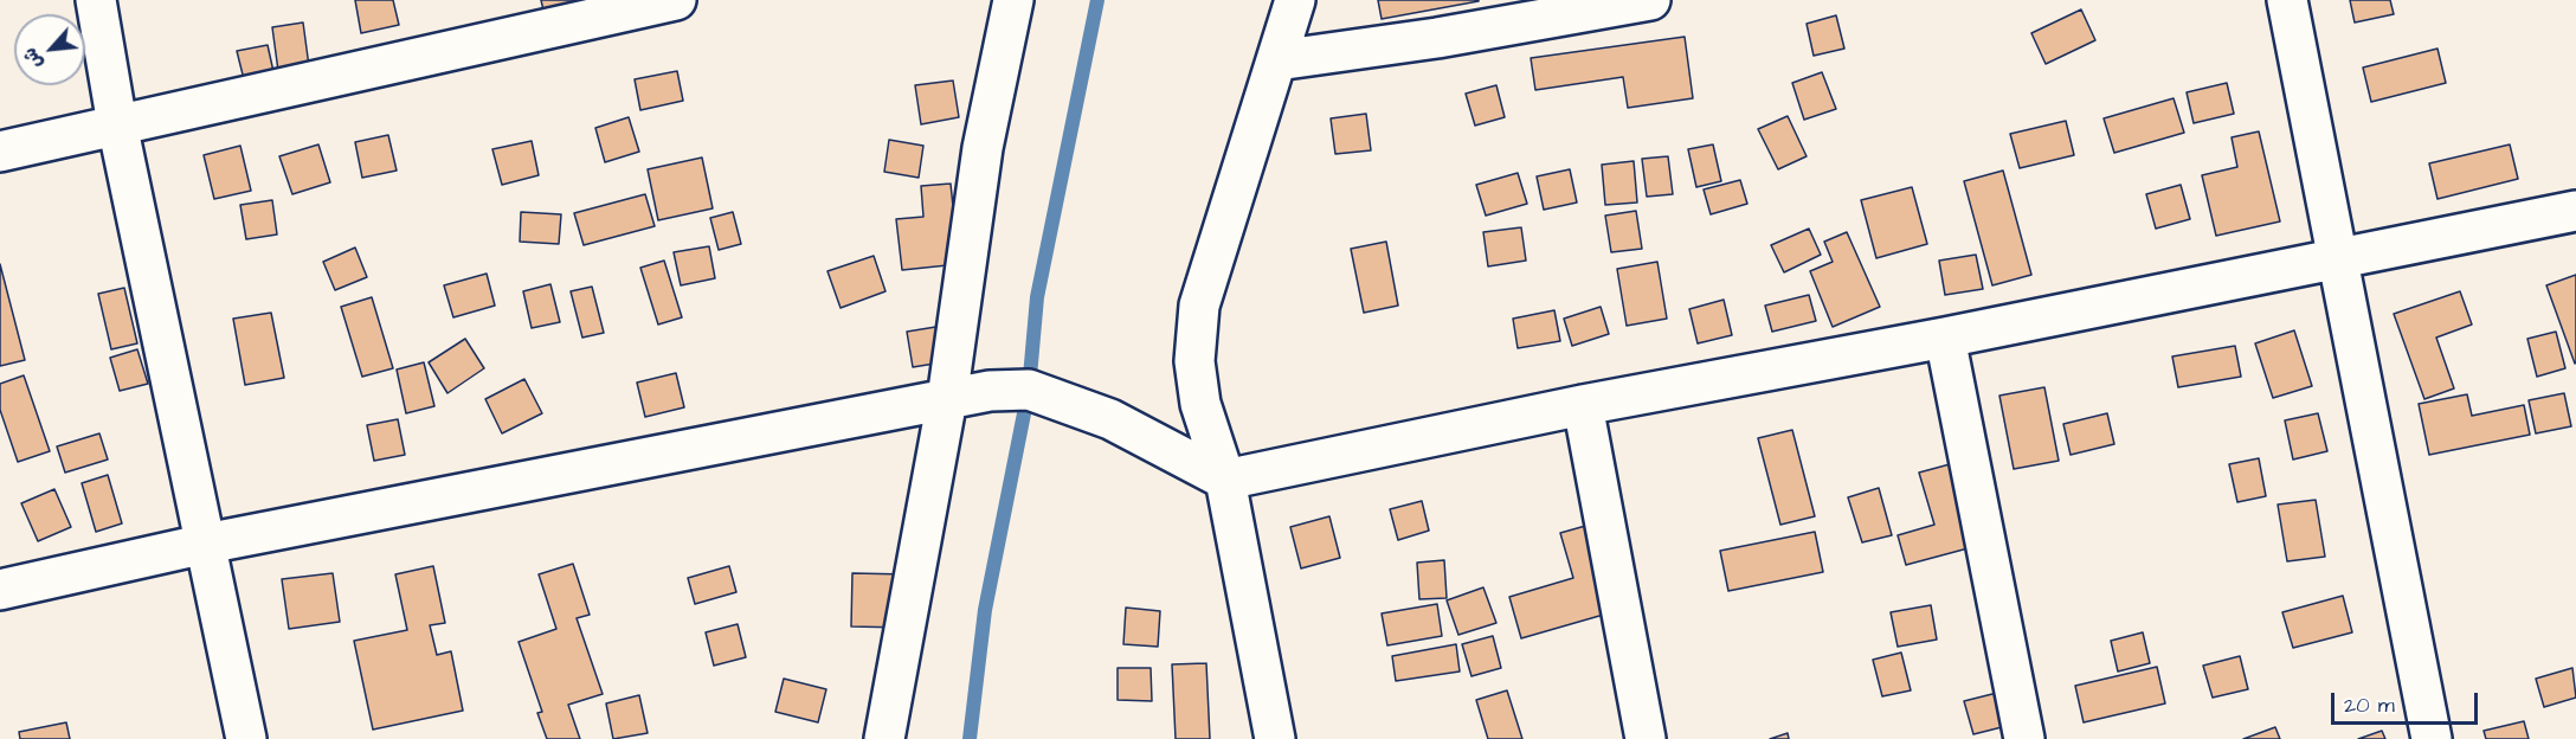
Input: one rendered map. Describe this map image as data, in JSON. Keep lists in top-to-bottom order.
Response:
{
  "scale_bar": "20 m",
  "north": "bottom left"
}
